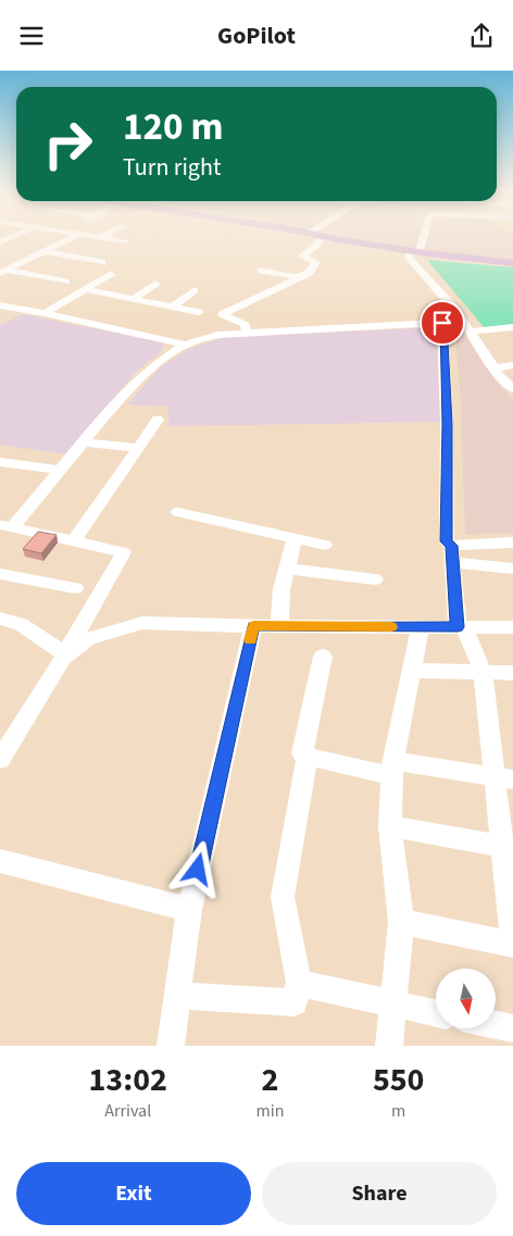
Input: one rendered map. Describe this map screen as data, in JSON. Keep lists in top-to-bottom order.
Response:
{
  "north": "bottom",
  "page": {
    "header": "GoPilot",
    "turn": ["120 m", "Turn right"],
    "eta": [
      "13:02",
      "Arrival",
      "2",
      "min",
      "550",
      "m"
    ],
    "buttons": ["Exit", "Share"]
  }
}
